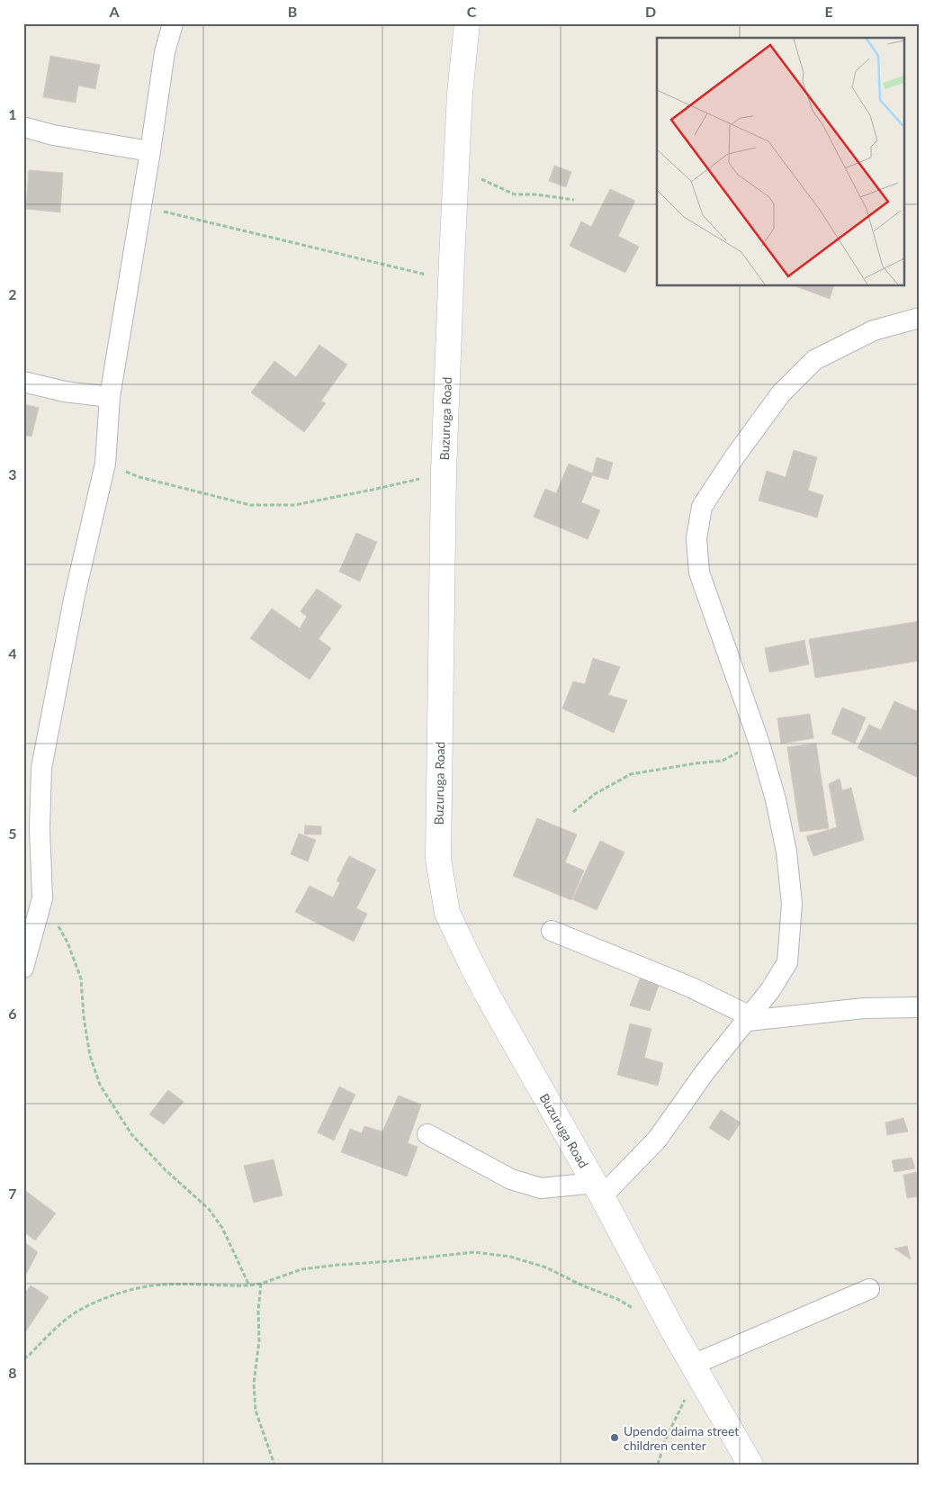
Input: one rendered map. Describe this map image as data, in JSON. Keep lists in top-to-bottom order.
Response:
{
  "streets": {
    "main road": ["Buzuruga Road"]
  },
  "places": ["Upendo daima street children center"],
  "grid": {
    "columns": [
      "A",
      "B",
      "C",
      "D",
      "E"
    ],
    "rows": [
      "1",
      "2",
      "3",
      "4",
      "5",
      "6",
      "7",
      "8"
    ]
  }
}
